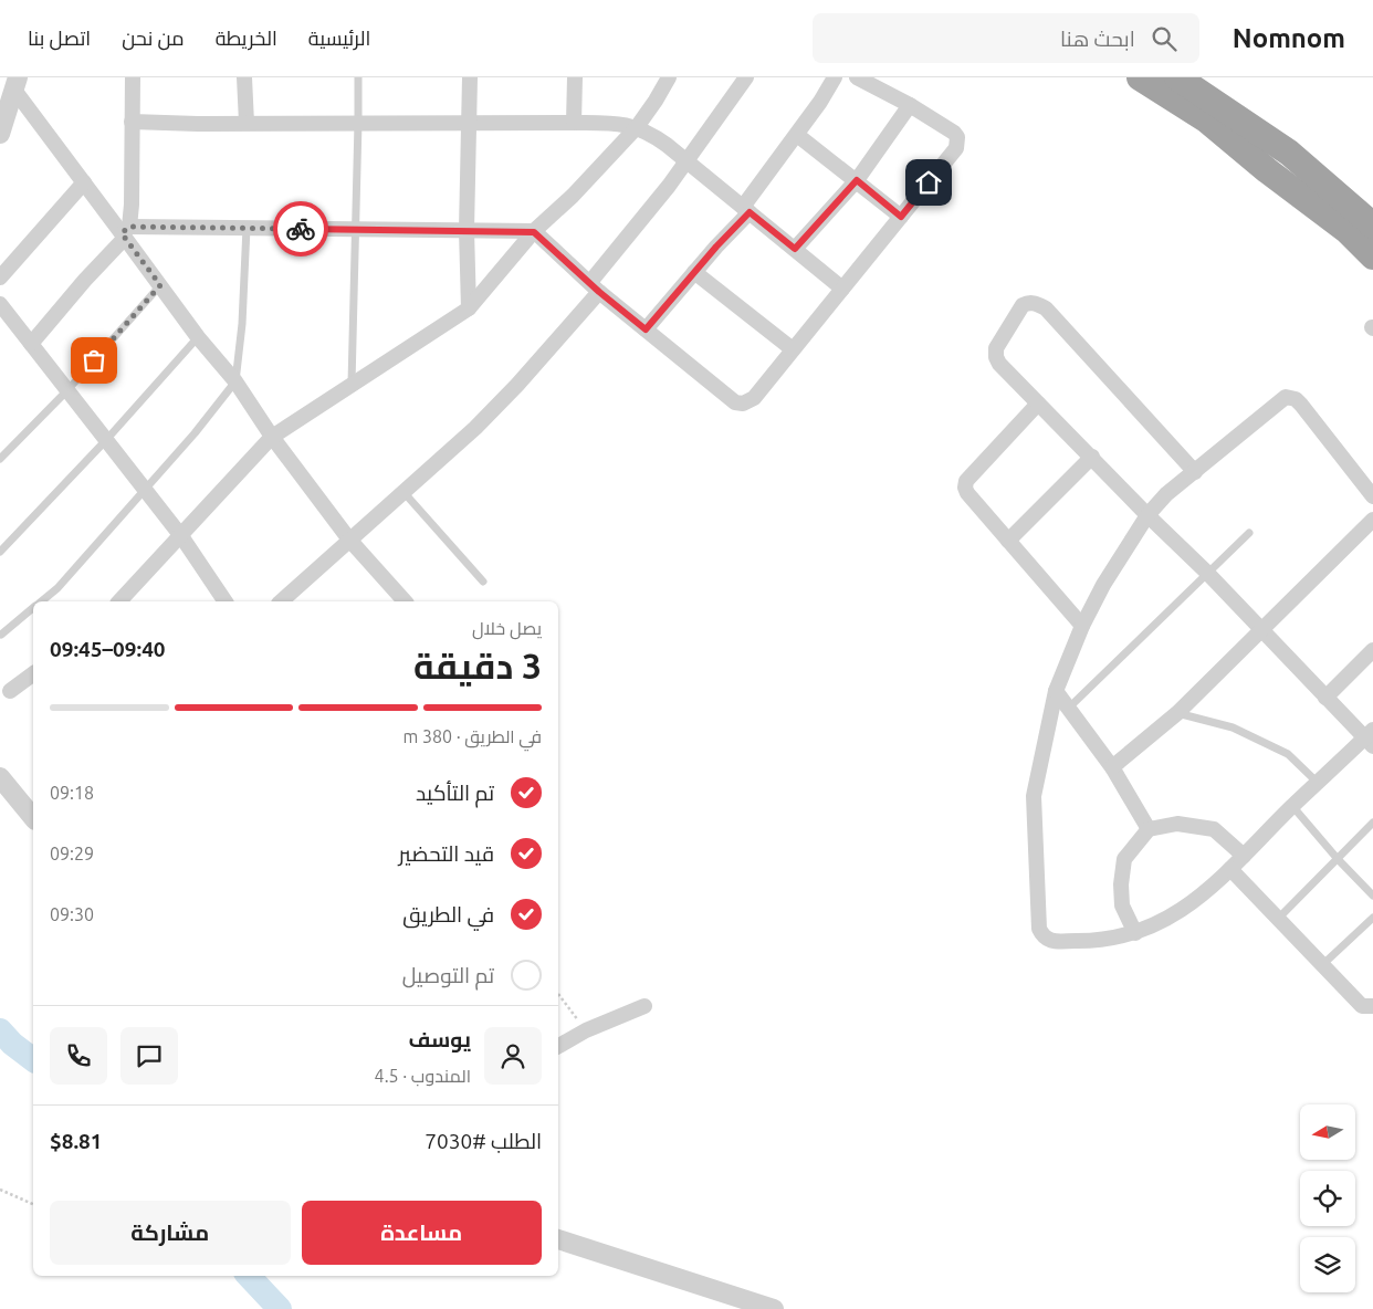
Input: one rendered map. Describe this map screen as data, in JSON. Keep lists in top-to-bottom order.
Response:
{
  "north": "left",
  "page": {
    "header": "Nomnom",
    "search": "ابحث هنا",
    "nav": [
      "الرئيسية",
      "الخريطة",
      "من نحن",
      "اتصل بنا"
    ],
    "heading": ["3 دقيقة", "يصل خلال", "09:40–09:45"],
    "panel": [
      "يوسف",
      "المندوب · 4.5",
      "الطلب #7030",
      "$8.81"
    ],
    "bar": "في الطريق · 380 m",
    "list": [
      ["تم التأكيد", "09:18"],
      ["قيد التحضير", "09:29"],
      ["في الطريق", "09:30"],
      "تم التوصيل"
    ],
    "buttons": ["مساعدة", "مشاركة"]
  }
}
